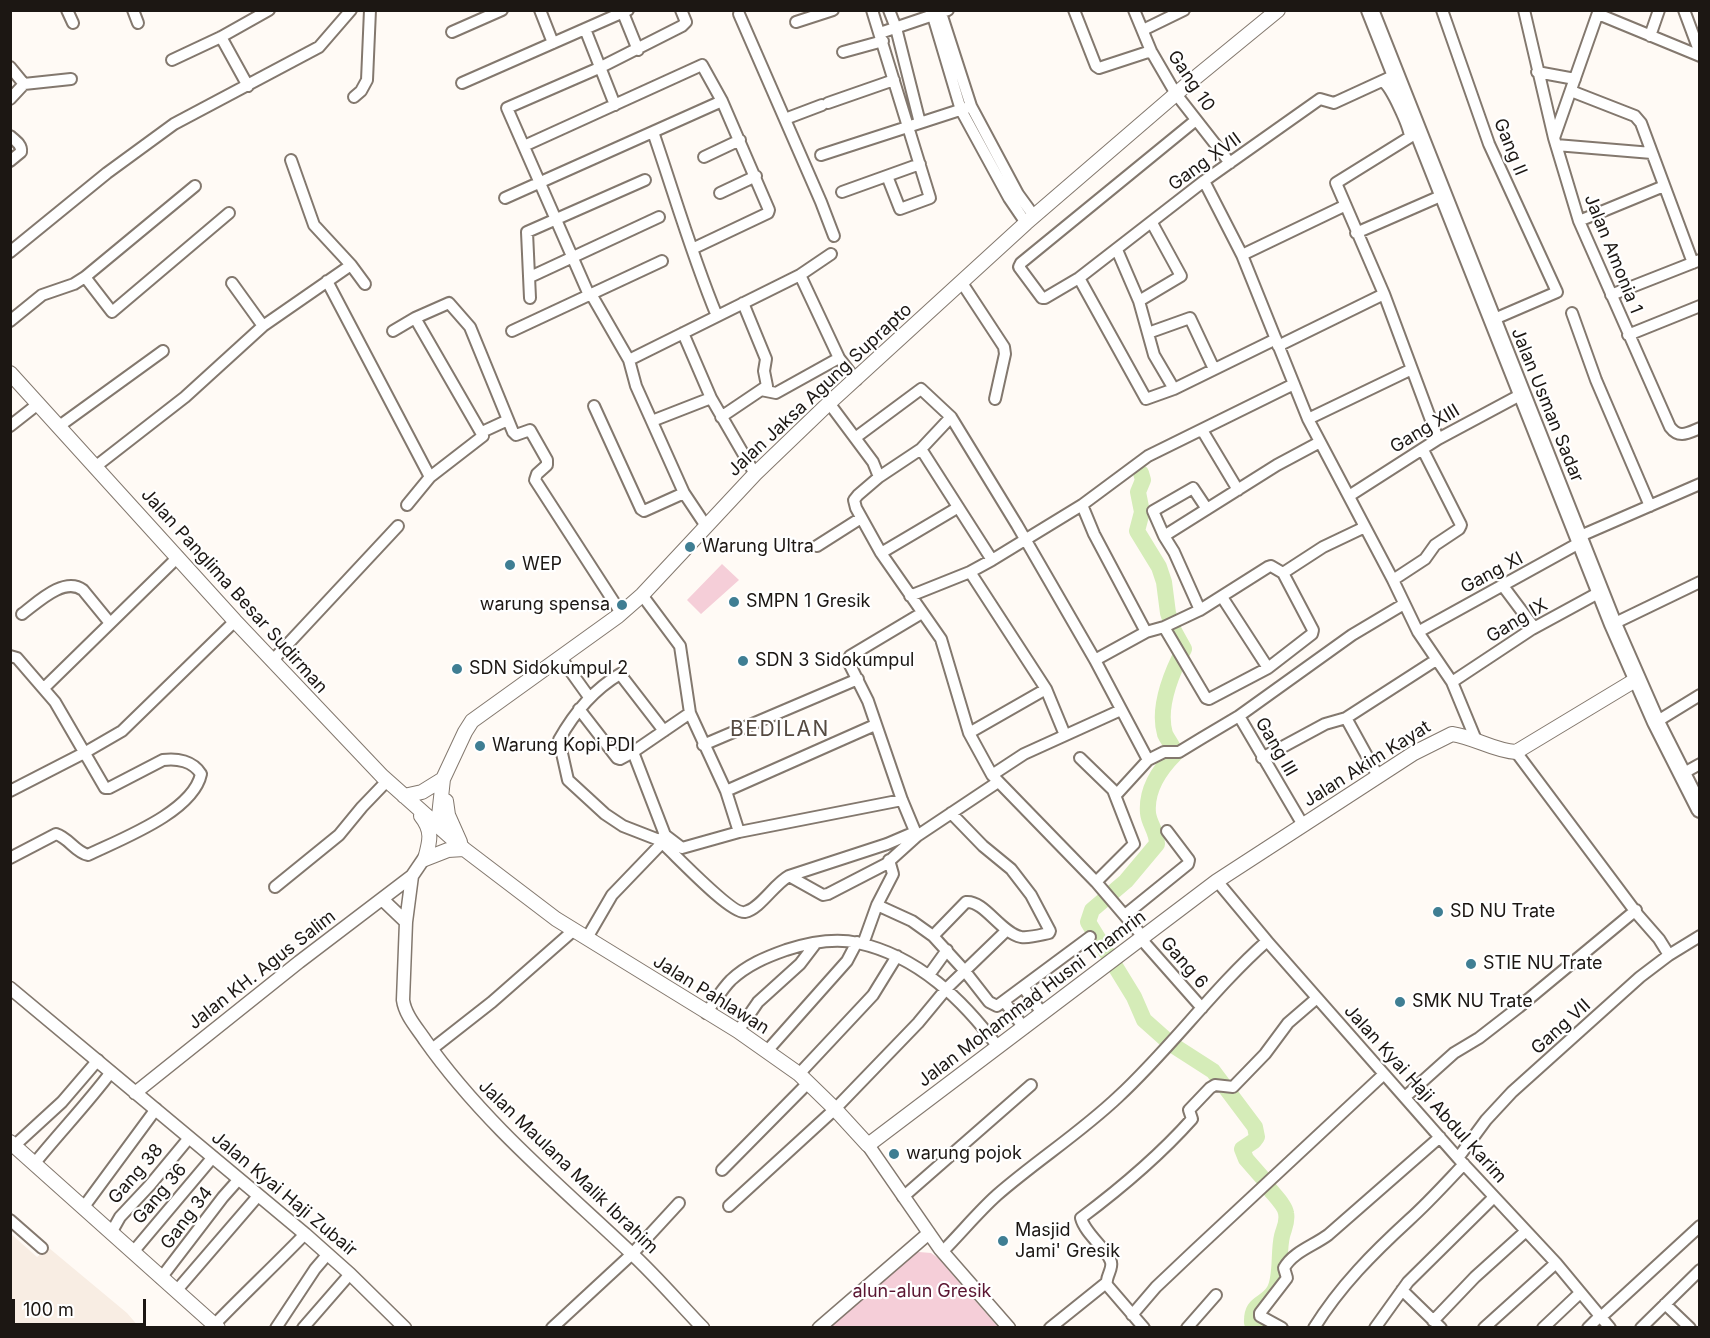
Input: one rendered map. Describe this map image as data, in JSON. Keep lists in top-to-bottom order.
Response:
{
  "streets": {
    "highway": ["Jalan Usman Sadar"],
    "main road": [
      "Jalan Jaksa Agung Suprapto",
      "Jalan Panglima Besar Sudirman",
      "Jalan Akim Kayat",
      "Jalan Pahlawan",
      "Jalan Mohammad Husni Thamrin"
    ],
    "street": [
      "Gang 10",
      "Gang II",
      "Gang XVII",
      "Jalan Amonia 1",
      "Gang XIII",
      "Gang XI",
      "Gang IX",
      "Gang III",
      "Gang 6",
      "Jalan KH. Agus Salim",
      "Gang VII",
      "Jalan Kyai Haji Abdul Karim",
      "Jalan Maulana Malik Ibrahim",
      "Gang 38",
      "Gang 36",
      "Jalan Kyai Haji Zubair",
      "Gang 34"
    ]
  },
  "crossings": [
    ["Gang 10", "Gang XVII"],
    ["Gang 10", "Jalan Jaksa Agung Suprapto"],
    ["Gang II", "Jalan Usman Sadar"],
    ["Gang XVII", "Jalan Usman Sadar"],
    ["Jalan Jaksa Agung Suprapto", "Jalan Panglima Besar Sudirman"],
    ["Jalan Jaksa Agung Suprapto", "Jalan KH. Agus Salim"],
    ["Jalan Jaksa Agung Suprapto", "Jalan Pahlawan"],
    ["Jalan Usman Sadar", "Gang XIII"],
    ["Jalan Usman Sadar", "Gang XI"],
    ["Jalan Usman Sadar", "Gang IX"],
    ["Jalan Panglima Besar Sudirman", "Jalan KH. Agus Salim"],
    ["Jalan Panglima Besar Sudirman", "Jalan Pahlawan"],
    ["Gang III", "Jalan Akim Kayat"],
    ["Jalan Akim Kayat", "Jalan Mohammad Husni Thamrin"],
    ["Jalan Akim Kayat", "Jalan Kyai Haji Abdul Karim"],
    ["Gang 6", "Jalan Mohammad Husni Thamrin"],
    ["Jalan KH. Agus Salim", "Jalan Pahlawan"],
    ["Jalan KH. Agus Salim", "Jalan Maulana Malik Ibrahim"],
    ["Jalan KH. Agus Salim", "Jalan Kyai Haji Zubair"],
    ["Jalan Pahlawan", "Jalan Mohammad Husni Thamrin"],
    ["Jalan Mohammad Husni Thamrin", "Jalan Kyai Haji Abdul Karim"],
    ["Gang VII", "Jalan Kyai Haji Abdul Karim"],
    ["Gang 38", "Jalan Kyai Haji Zubair"],
    ["Gang 36", "Jalan Kyai Haji Zubair"],
    ["Jalan Kyai Haji Zubair", "Gang 34"]
  ],
  "districts": ["BEDILAN"],
  "parks": ["alun-alun Gresik"],
  "places": [
    "Warung Ultra",
    "WEP",
    "SMPN 1 Gresik",
    "warung spensa",
    "SDN 3 Sidokumpul",
    "SDN Sidokumpul 2",
    "Warung Kopi PDI",
    "SD NU Trate",
    "STIE NU Trate",
    "SMK NU Trate",
    "warung pojok",
    "Masjid Jami' Gresik"
  ],
  "scale_bar": "100 m"
}
